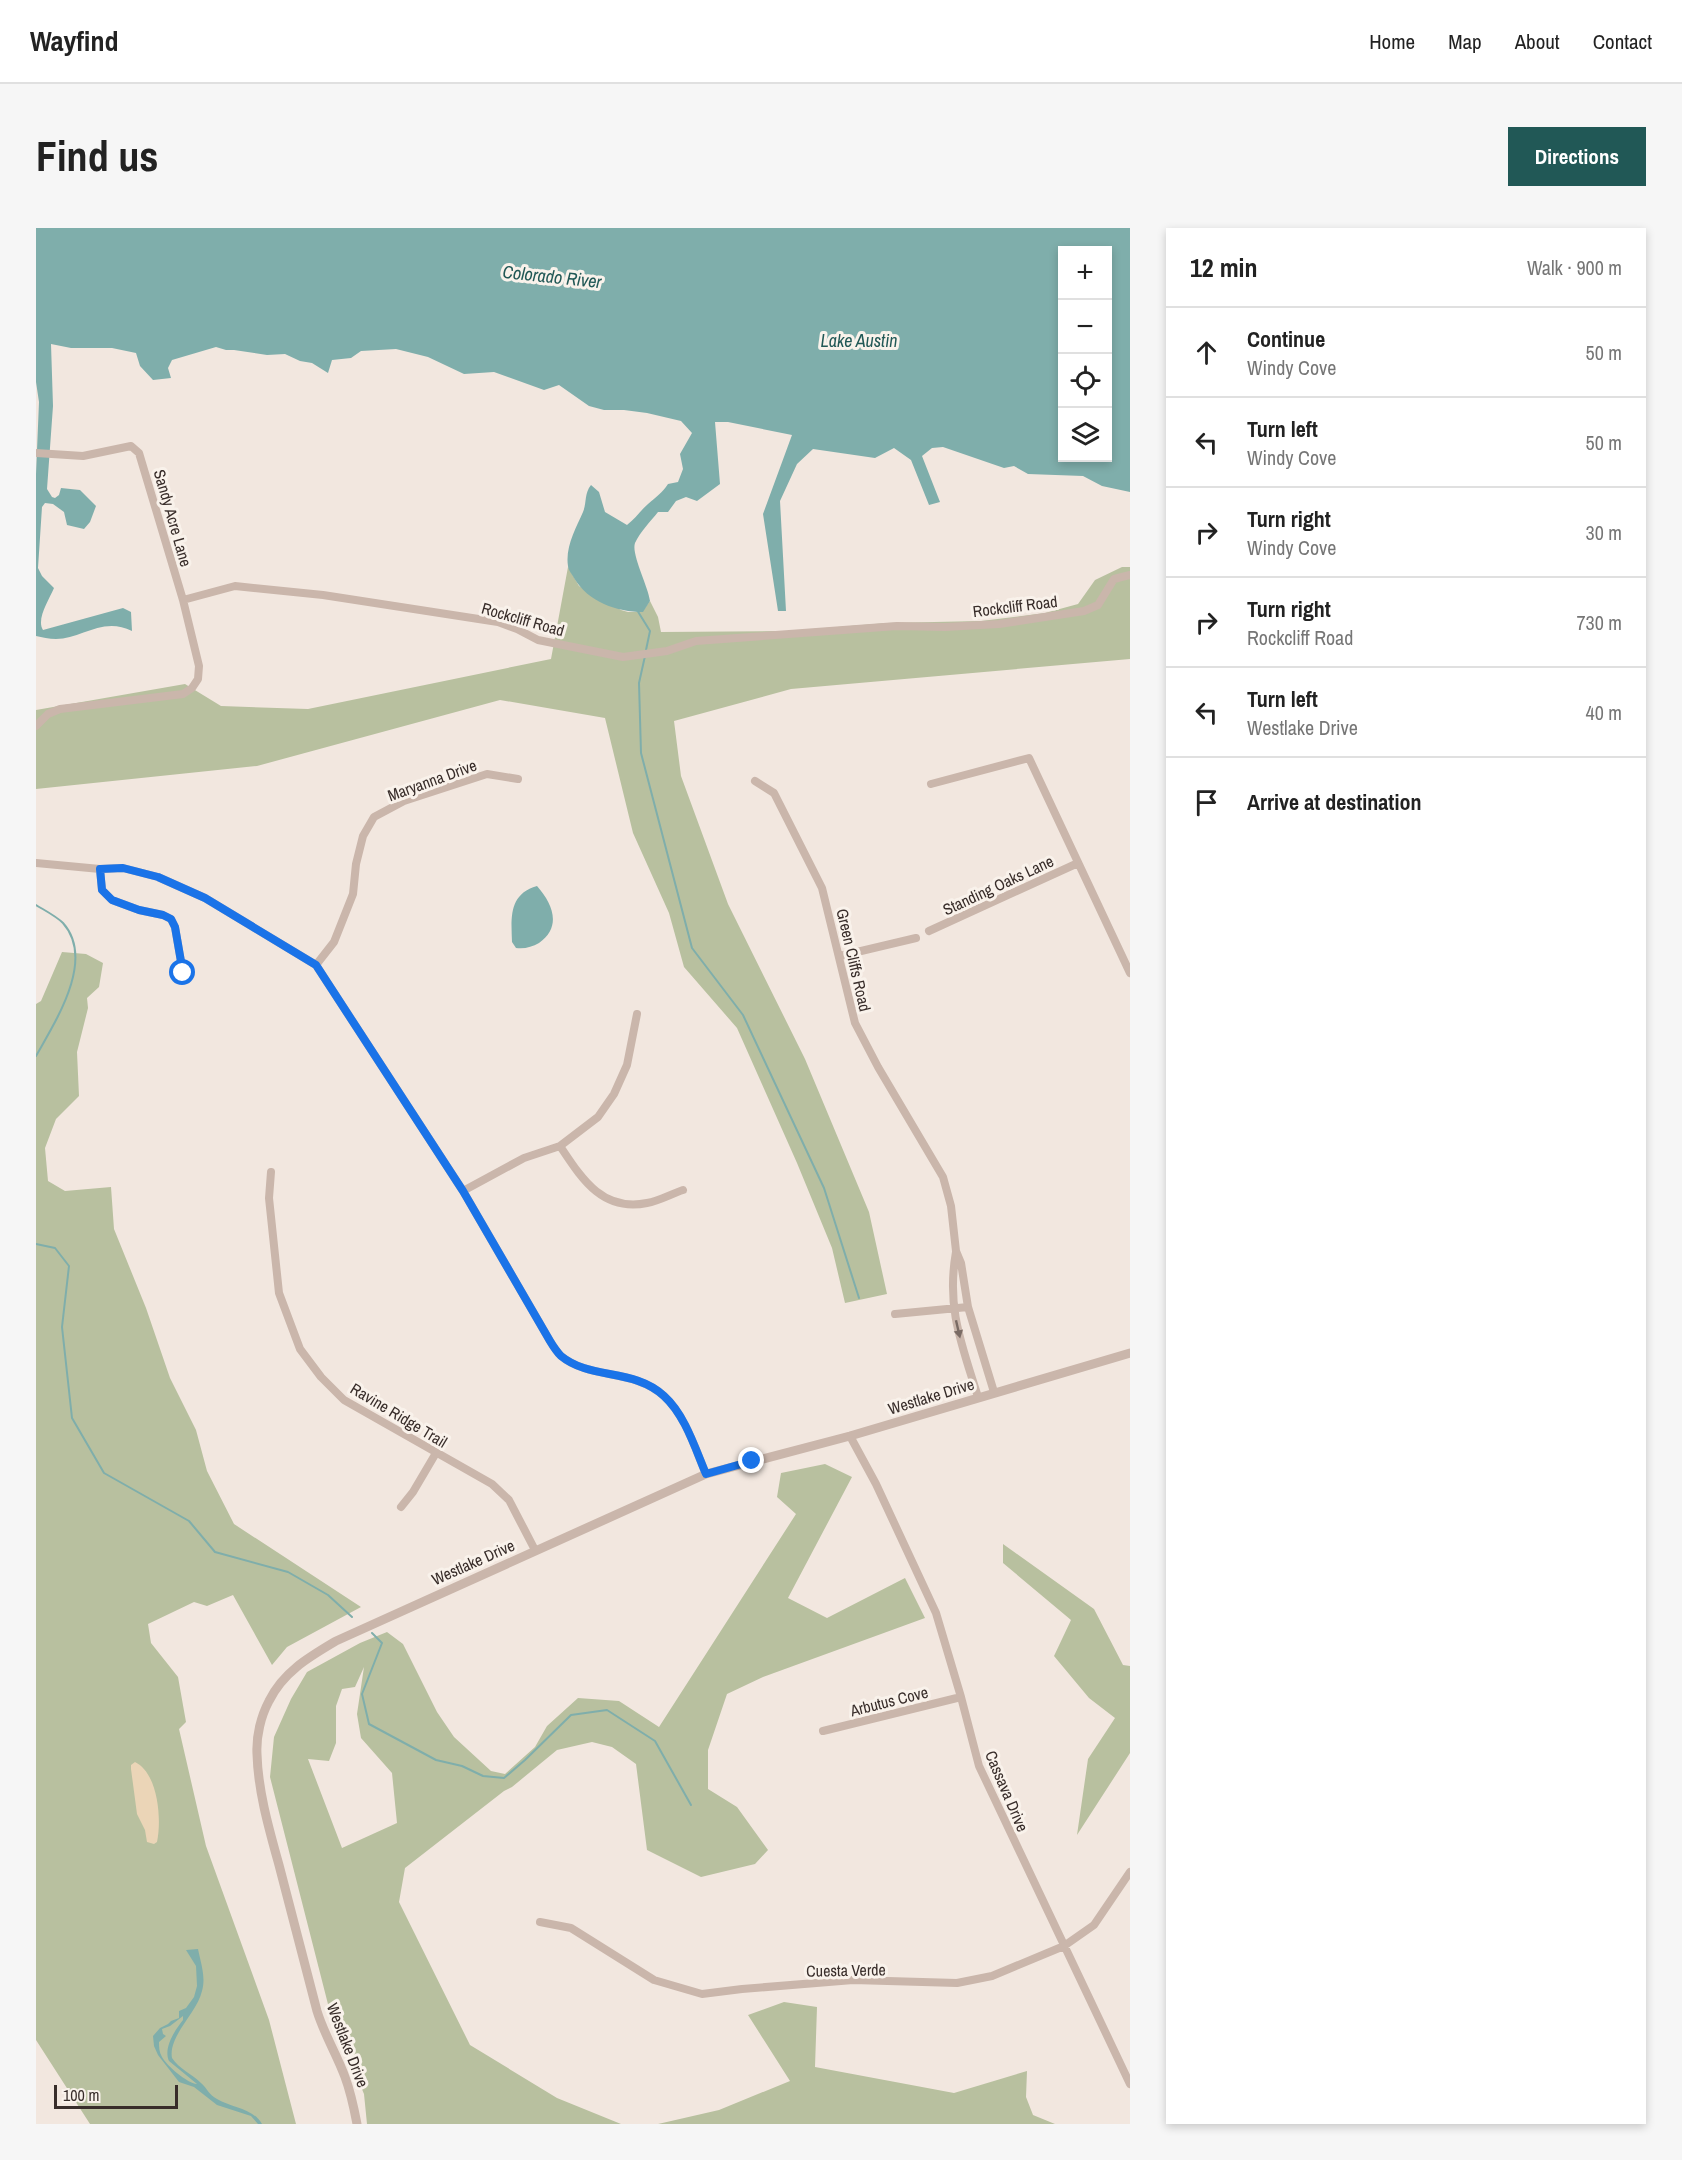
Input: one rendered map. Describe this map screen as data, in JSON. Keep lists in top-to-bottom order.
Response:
{
  "streets": {
    "street": [
      "Sandy Acre Lane",
      "Rockcliff Road",
      "Maryanna Drive",
      "Standing Oaks Lane",
      "Green Cliffs Road",
      "Westlake Drive",
      "Ravine Ridge Trail",
      "Arbutus Cove",
      "Cassava Drive",
      "Cuesta Verde"
    ]
  },
  "crossings": [
    ["Sandy Acre Lane", "Rockcliff Road"],
    ["Green Cliffs Road", "Westlake Drive"],
    ["Westlake Drive", "Ravine Ridge Trail"],
    ["Westlake Drive", "Cassava Drive"],
    ["Arbutus Cove", "Cassava Drive"],
    ["Cassava Drive", "Cuesta Verde"]
  ],
  "water": ["Colorado River", "Lake Austin"],
  "scale_bar": "100 m",
  "page": {
    "header": "Wayfind",
    "nav": [
      "Home",
      "Map",
      "About",
      "Contact"
    ],
    "buttons": "Directions",
    "title": "Find us",
    "heading": ["12 min", "Walk · 900 m"],
    "map_buttons": ["+", "−"],
    "list": [
      ["Continue", "Windy Cove", "50 m"],
      ["Turn left", "Windy Cove", "50 m"],
      ["Turn right", "Windy Cove", "30 m"],
      ["Turn right", "Rockcliff Road", "730 m"],
      ["Turn left", "Westlake Drive", "40 m"],
      "Arrive at destination"
    ],
    "scale": "100 m"
  }
}
